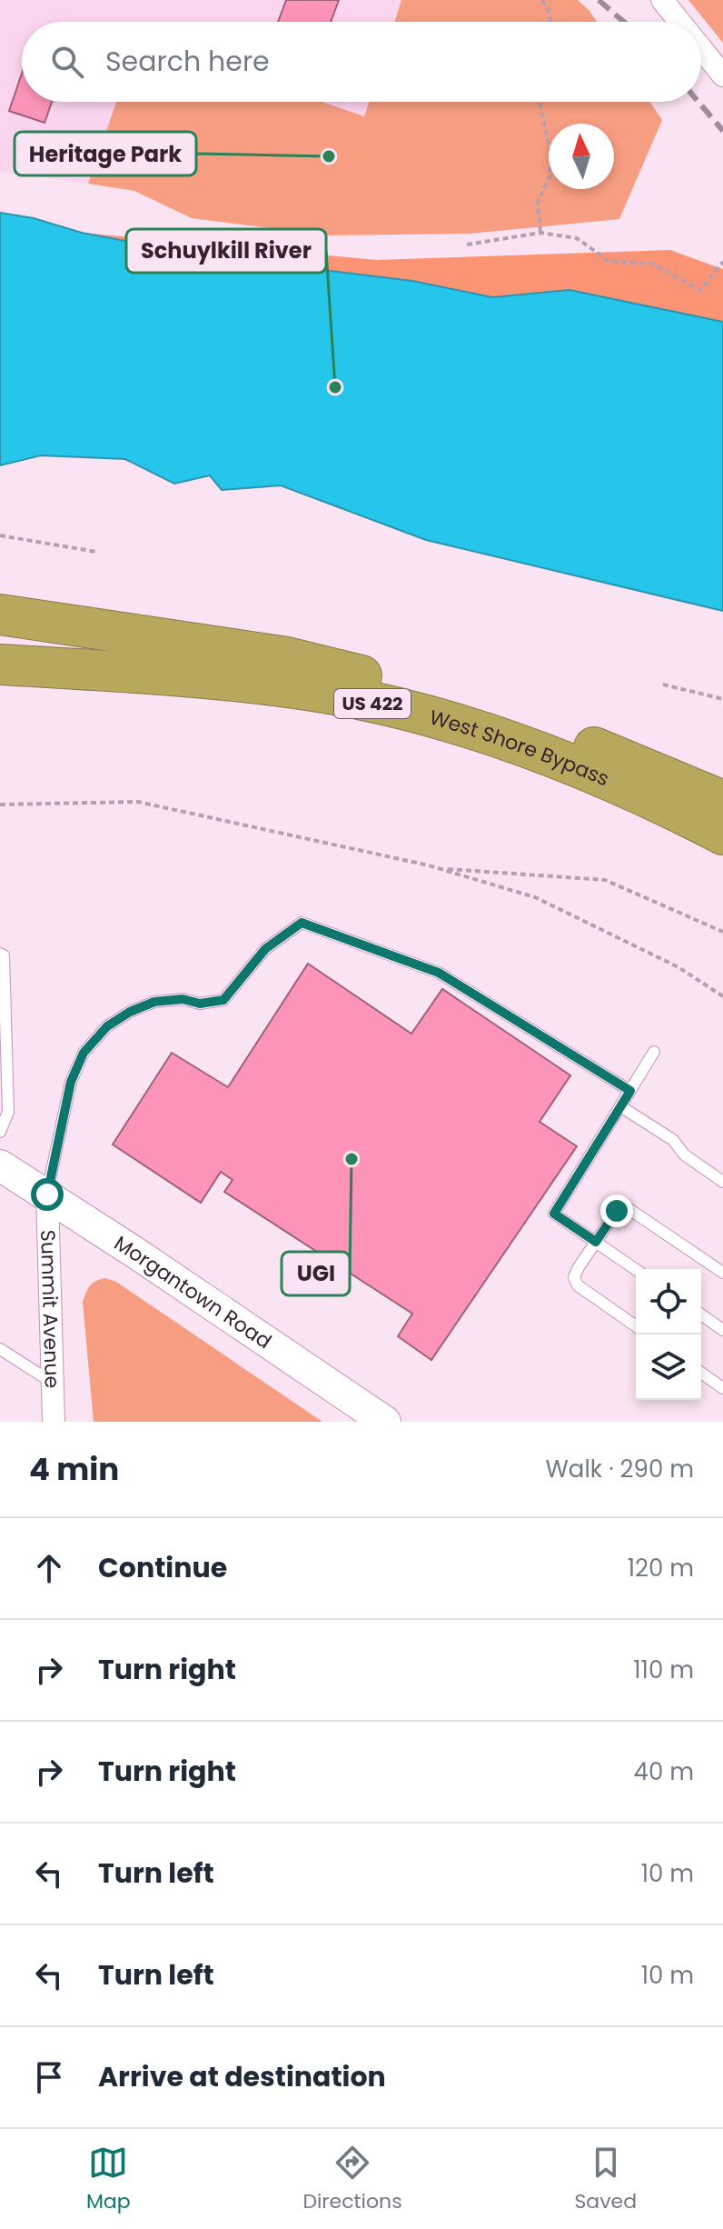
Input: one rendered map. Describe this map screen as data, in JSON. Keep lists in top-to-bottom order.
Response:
{
  "streets": {
    "highway": ["US 422", "West Shore Bypass"],
    "main road": ["Morgantown Road"],
    "street": ["Summit Avenue"]
  },
  "crossings": [
    ["Morgantown Road", "Summit Avenue"]
  ],
  "places": ["Heritage Park", "Schuylkill River", "UGI"],
  "north": "top",
  "page": {
    "search": "Search here",
    "heading": ["4 min", "Walk · 290 m"],
    "list": [
      ["Continue", "120 m"],
      ["Turn right", "110 m"],
      ["Turn right", "40 m"],
      ["Turn left", "10 m"],
      ["Turn left", "10 m"],
      "Arrive at destination"
    ],
    "nav": ["Map", "Directions", "Saved"]
  }
}
